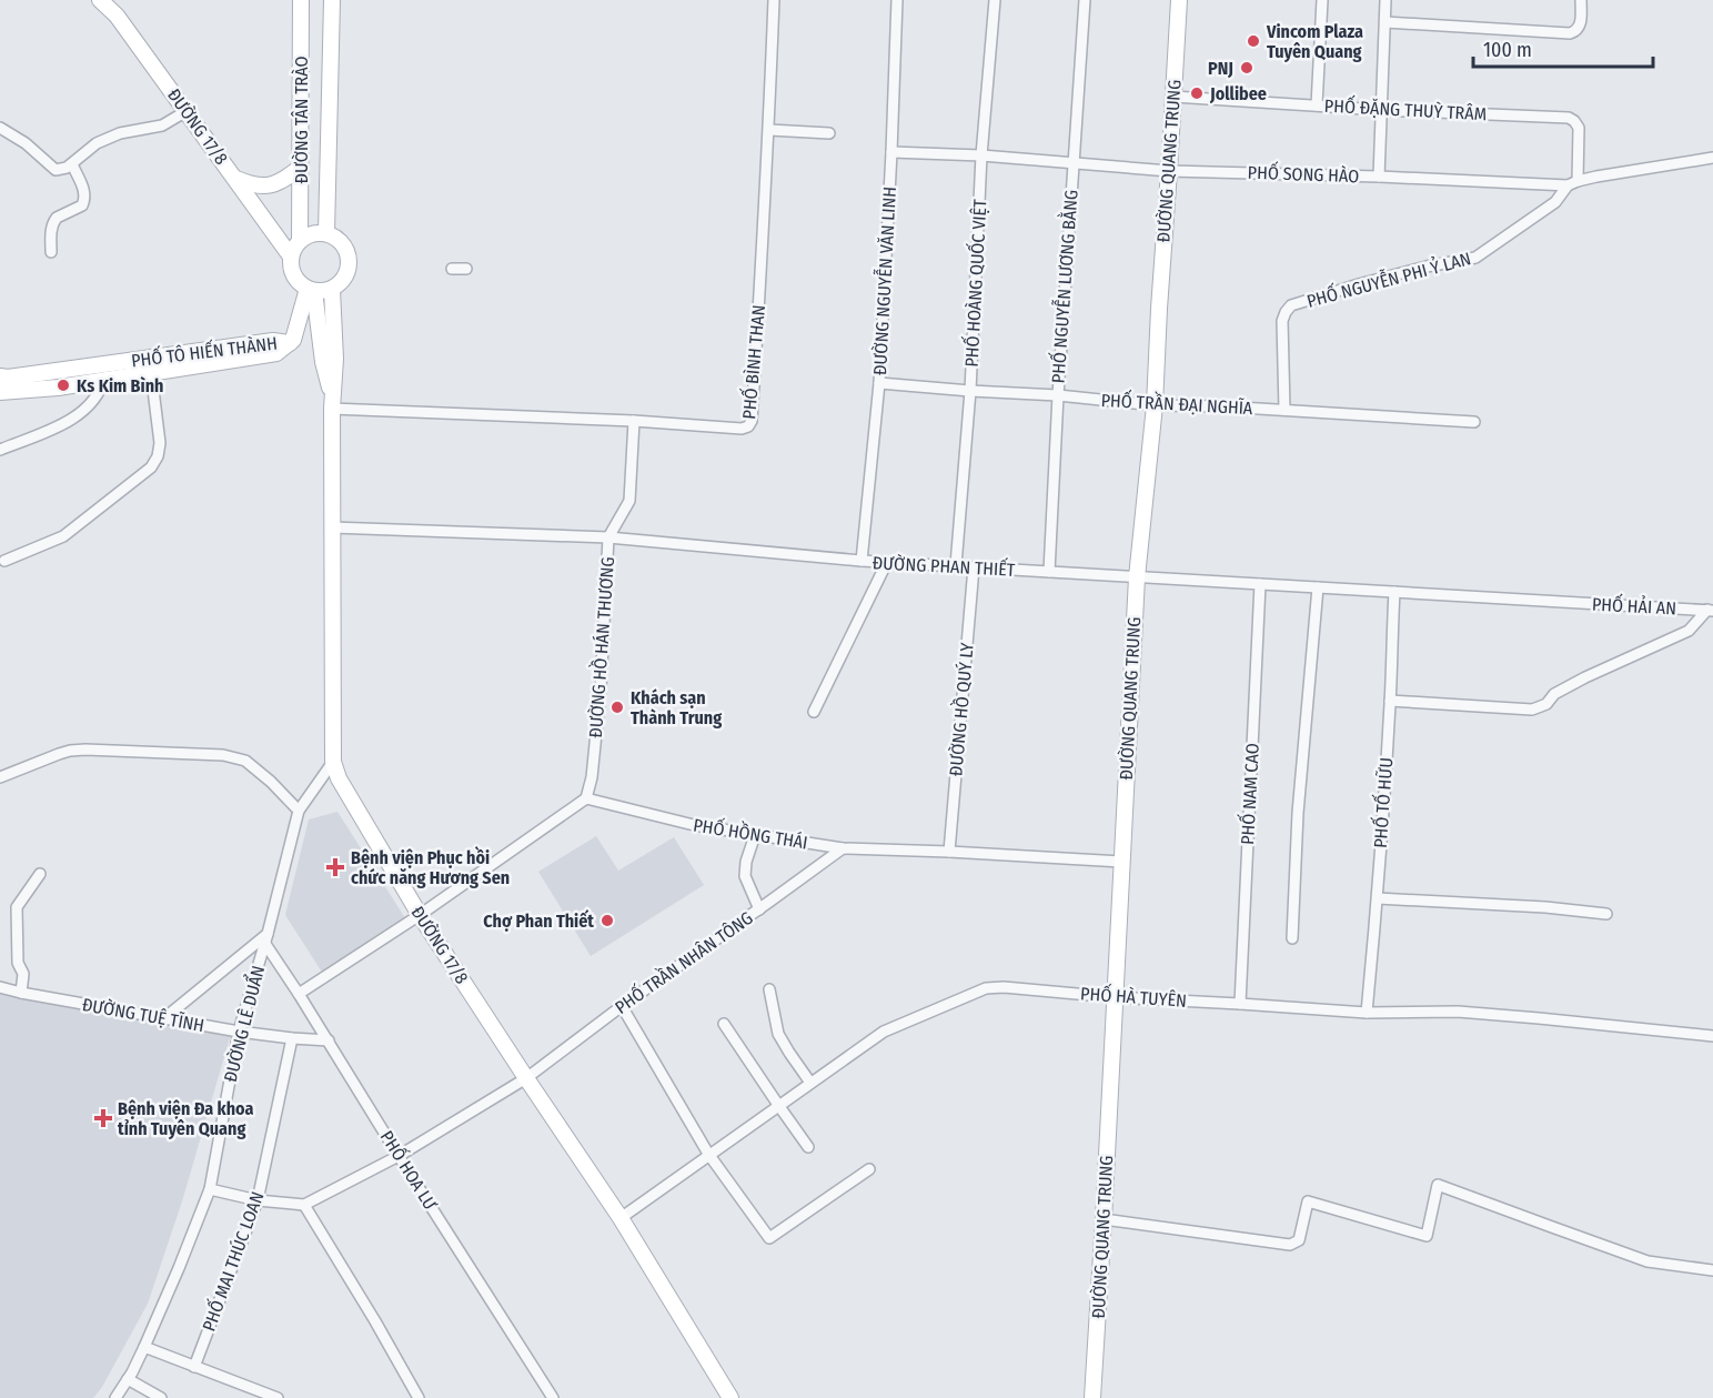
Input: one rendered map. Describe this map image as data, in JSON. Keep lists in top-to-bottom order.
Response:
{
  "streets": {
    "main road": [
      "ĐƯỜNG TÂN TRÀO",
      "ĐƯỜNG 17/8",
      "ĐƯỜNG QUANG TRUNG",
      "PHỐ TÔ HIẾN THÀNH"
    ],
    "street": [
      "PHỐ ĐẶNG THUỲ TRÂM",
      "PHỐ SONG HÀO",
      "PHỐ NGUYỄN PHI Ỷ LAN",
      "ĐƯỜNG NGUYỄN VĂN LINH",
      "PHỐ HOÀNG QUỐC VIỆT",
      "PHỐ NGUYỄN LƯƠNG BẰNG",
      "PHỐ BÌNH THAN",
      "PHỐ TRẦN ĐẠI NGHĨA",
      "ĐƯỜNG PHAN THIẾT",
      "PHỐ HẢI AN",
      "ĐƯỜNG HỒ HÁN THƯƠNG",
      "ĐƯỜNG HỒ QUÝ LY",
      "PHỐ NAM CAO",
      "PHỐ TỐ HỮU",
      "PHỐ HỒNG THÁI",
      "PHỐ TRẦN NHÂN TÔNG",
      "PHỐ HÀ TUYÊN",
      "ĐƯỜNG TUỆ TĨNH",
      "ĐƯỜNG LÊ DUẨN",
      "PHỐ HOA LƯ",
      "PHỐ MAI THÚC LOAN"
    ]
  },
  "crossings": [
    ["PHỐ ĐẶNG THUỲ TRÂM", "ĐƯỜNG QUANG TRUNG"],
    ["PHỐ ĐẶNG THUỲ TRÂM", "PHỐ SONG HÀO"],
    ["PHỐ ĐẶNG THUỲ TRÂM", "PHỐ NGUYỄN PHI Ỷ LAN"],
    ["ĐƯỜNG TÂN TRÀO", "ĐƯỜNG 17/8"],
    ["ĐƯỜNG TÂN TRÀO", "PHỐ TÔ HIẾN THÀNH"],
    ["ĐƯỜNG 17/8", "PHỐ TÔ HIẾN THÀNH"],
    ["ĐƯỜNG 17/8", "PHỐ BÌNH THAN"],
    ["ĐƯỜNG 17/8", "ĐƯỜNG PHAN THIẾT"],
    ["ĐƯỜNG 17/8", "PHỐ TRẦN NHÂN TÔNG"],
    ["ĐƯỜNG 17/8", "PHỐ HÀ TUYÊN"],
    ["ĐƯỜNG 17/8", "ĐƯỜNG LÊ DUẨN"],
    ["ĐƯỜNG QUANG TRUNG", "PHỐ SONG HÀO"],
    ["ĐƯỜNG QUANG TRUNG", "PHỐ TRẦN ĐẠI NGHĨA"],
    ["ĐƯỜNG QUANG TRUNG", "ĐƯỜNG PHAN THIẾT"],
    ["ĐƯỜNG QUANG TRUNG", "PHỐ HỒNG THÁI"],
    ["ĐƯỜNG QUANG TRUNG", "PHỐ HÀ TUYÊN"],
    ["PHỐ SONG HÀO", "PHỐ NGUYỄN PHI Ỷ LAN"],
    ["PHỐ SONG HÀO", "ĐƯỜNG NGUYỄN VĂN LINH"],
    ["PHỐ SONG HÀO", "PHỐ HOÀNG QUỐC VIỆT"],
    ["PHỐ SONG HÀO", "PHỐ NGUYỄN LƯƠNG BẰNG"],
    ["PHỐ NGUYỄN PHI Ỷ LAN", "PHỐ TRẦN ĐẠI NGHĨA"],
    ["ĐƯỜNG NGUYỄN VĂN LINH", "PHỐ TRẦN ĐẠI NGHĨA"],
    ["ĐƯỜNG NGUYỄN VĂN LINH", "ĐƯỜNG PHAN THIẾT"],
    ["PHỐ HOÀNG QUỐC VIỆT", "PHỐ TRẦN ĐẠI NGHĨA"],
    ["PHỐ HOÀNG QUỐC VIỆT", "ĐƯỜNG PHAN THIẾT"],
    ["PHỐ NGUYỄN LƯƠNG BẰNG", "PHỐ TRẦN ĐẠI NGHĨA"],
    ["PHỐ NGUYỄN LƯƠNG BẰNG", "ĐƯỜNG PHAN THIẾT"],
    ["PHỐ BÌNH THAN", "ĐƯỜNG HỒ HÁN THƯƠNG"],
    ["ĐƯỜNG PHAN THIẾT", "PHỐ HẢI AN"],
    ["ĐƯỜNG PHAN THIẾT", "ĐƯỜNG HỒ HÁN THƯƠNG"],
    ["ĐƯỜNG PHAN THIẾT", "ĐƯỜNG HỒ QUÝ LY"],
    ["ĐƯỜNG PHAN THIẾT", "PHỐ NAM CAO"],
    ["ĐƯỜNG PHAN THIẾT", "PHỐ TỐ HỮU"],
    ["ĐƯỜNG HỒ HÁN THƯƠNG", "PHỐ HỒNG THÁI"],
    ["ĐƯỜNG HỒ QUÝ LY", "PHỐ HỒNG THÁI"],
    ["PHỐ NAM CAO", "PHỐ HÀ TUYÊN"],
    ["PHỐ TỐ HỮU", "PHỐ HÀ TUYÊN"],
    ["PHỐ HỒNG THÁI", "PHỐ TRẦN NHÂN TÔNG"],
    ["PHỐ TRẦN NHÂN TÔNG", "PHỐ HOA LƯ"],
    ["ĐƯỜNG TUỆ TĨNH", "ĐƯỜNG LÊ DUẨN"],
    ["ĐƯỜNG TUỆ TĨNH", "PHỐ HOA LƯ"],
    ["ĐƯỜNG TUỆ TĨNH", "PHỐ MAI THÚC LOAN"],
    ["ĐƯỜNG LÊ DUẨN", "PHỐ HOA LƯ"]
  ],
  "places": {
    "other": [
      "Vincom Plaza Tuyên Quang",
      "PNJ",
      "Jollibee",
      "Ks Kim Bình",
      "Khách sạn Thành Trung",
      "Chợ Phan Thiết"
    ],
    "health": ["Bệnh viện Phục hồi chức năng Hương Sen", "Bệnh viện Đa khoa tỉnh Tuyên Quang"]
  },
  "scale_bar": "100 m"
}
